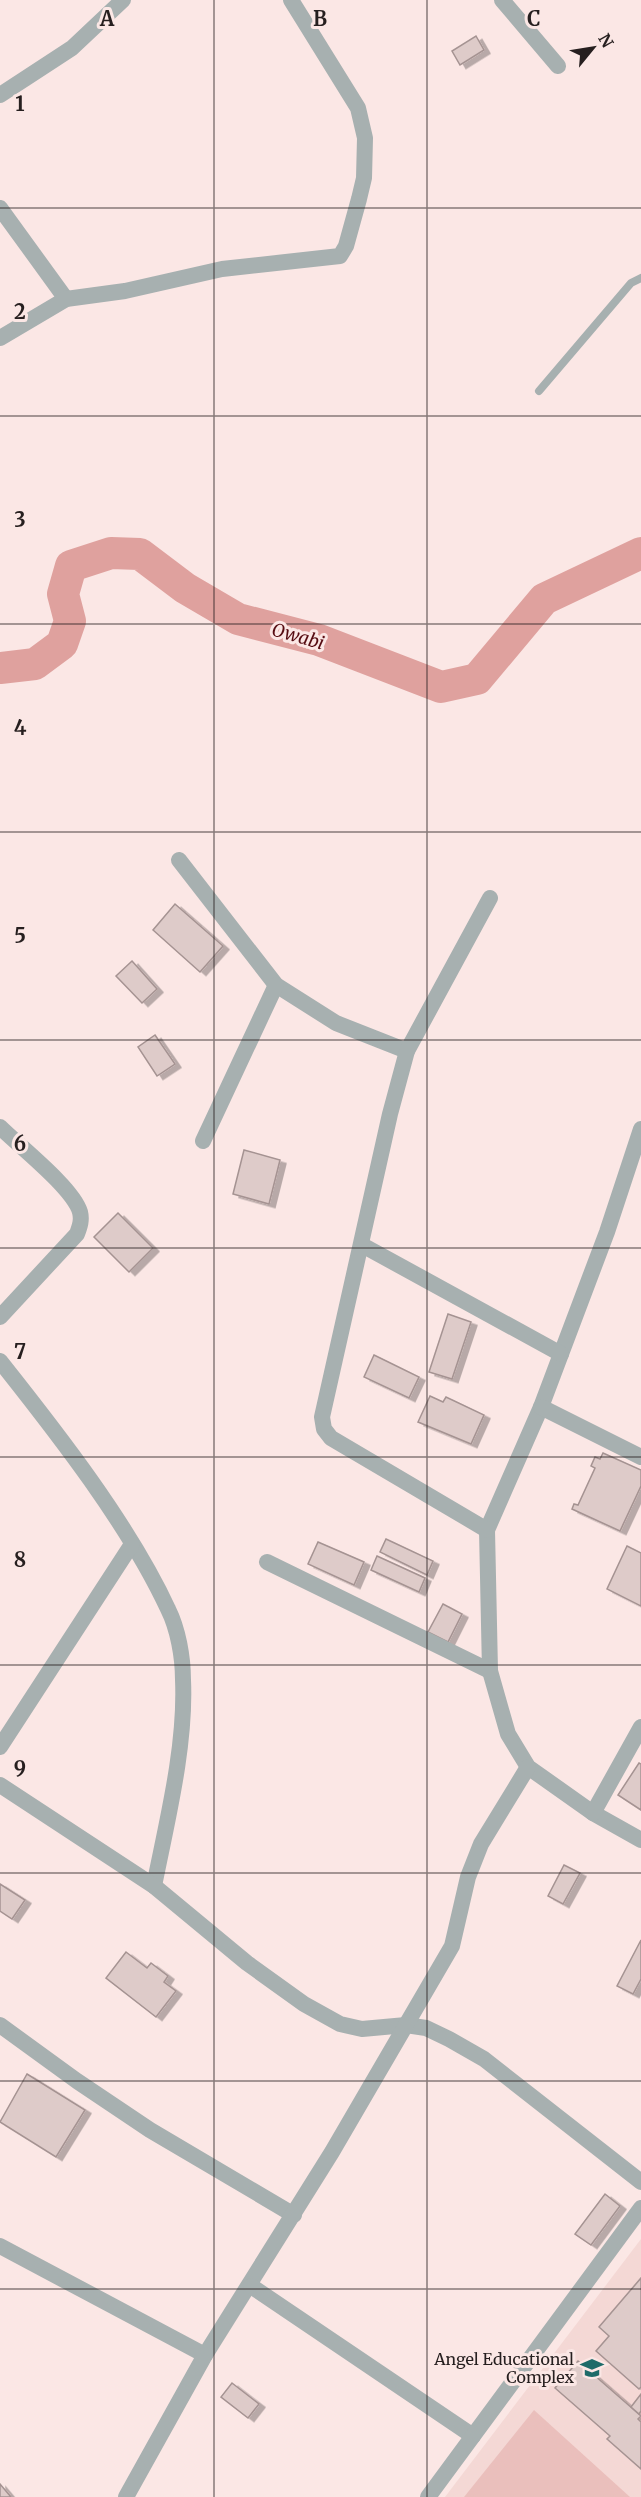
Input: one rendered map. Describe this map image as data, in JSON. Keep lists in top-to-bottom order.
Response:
{
  "water": ["Owabi"],
  "places": {
    "school or university": ["Angel Educational Complex"]
  },
  "north": "top right",
  "grid": {
    "columns": ["A", "B", "C"],
    "rows": [
      "1",
      "2",
      "3",
      "4",
      "5",
      "6",
      "7",
      "8",
      "9"
    ]
  }
}
